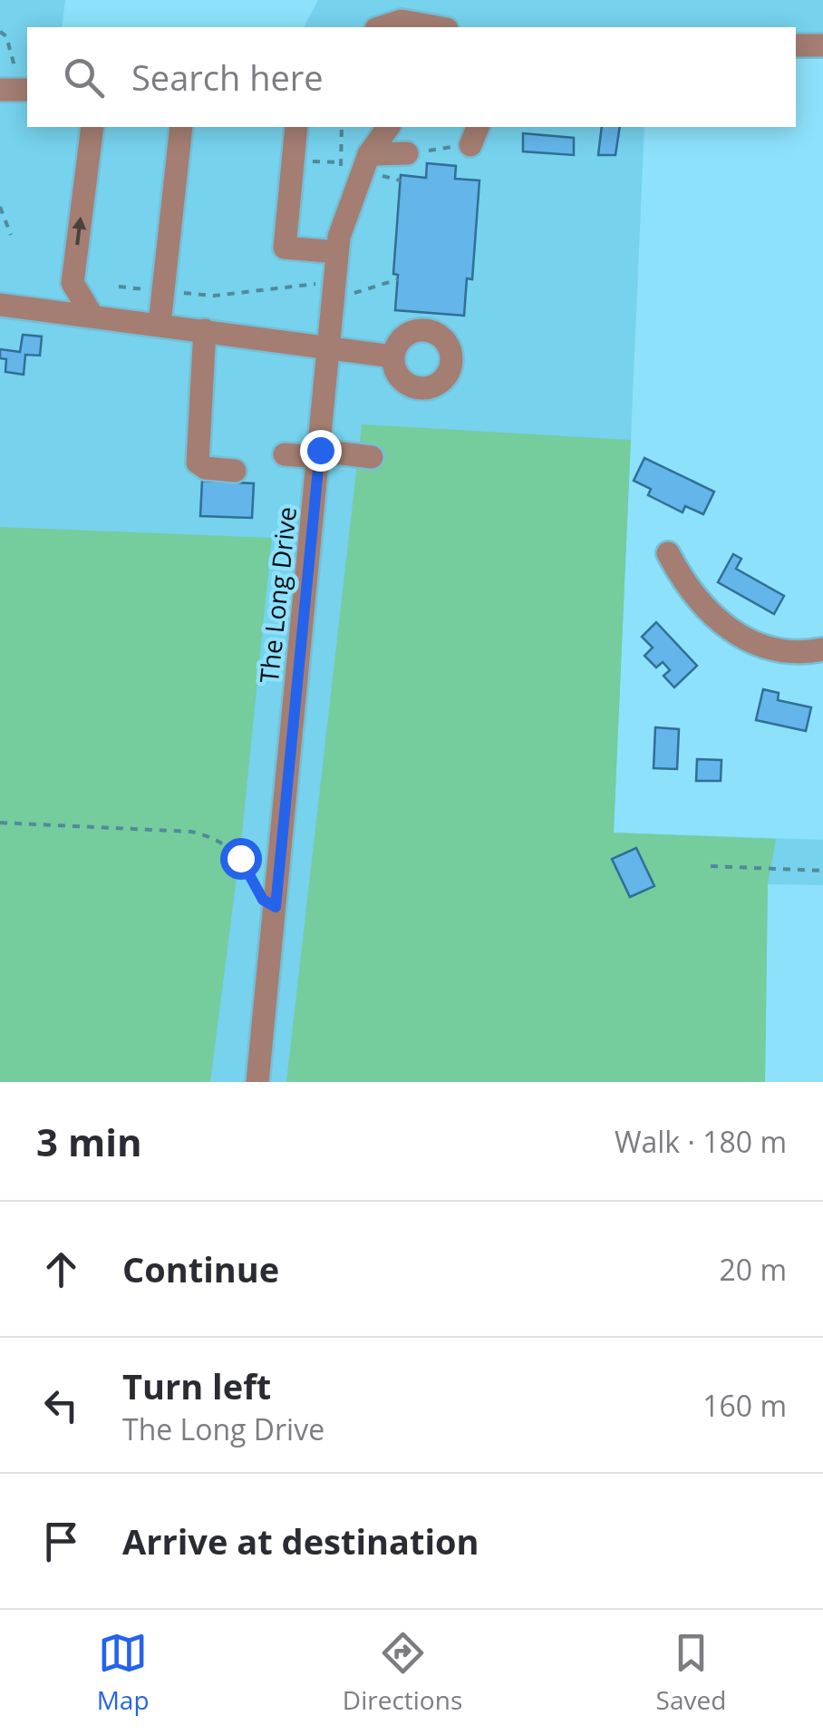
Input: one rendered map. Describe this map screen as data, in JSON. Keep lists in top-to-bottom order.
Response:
{
  "streets": {
    "street": ["The Long Drive"]
  },
  "page": {
    "search": "Search here",
    "heading": ["3 min", "Walk · 180 m"],
    "list": [
      ["Continue", "20 m"],
      ["Turn left", "The Long Drive", "160 m"],
      "Arrive at destination"
    ],
    "nav": ["Map", "Directions", "Saved"]
  }
}
